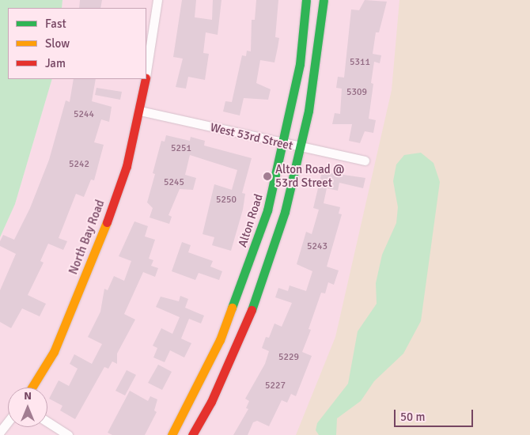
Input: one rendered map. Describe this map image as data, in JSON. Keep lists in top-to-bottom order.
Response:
{
  "streets": {
    "main road": ["Alton Road", "North Bay Road"],
    "street": ["West 53rd Street"]
  },
  "crossings": [
    ["West 53rd Street", "Alton Road"],
    ["West 53rd Street", "North Bay Road"]
  ],
  "places": ["Alton Road @ 53rd Street"],
  "house_numbers": [
    "5311",
    "5309",
    "5244",
    "5251",
    "5242",
    "5245",
    "5250",
    "5243",
    "5229",
    "5227"
  ],
  "legend": ["Fast", "Slow", "Jam"],
  "scale_bar": "50 m",
  "north": "top"
}
